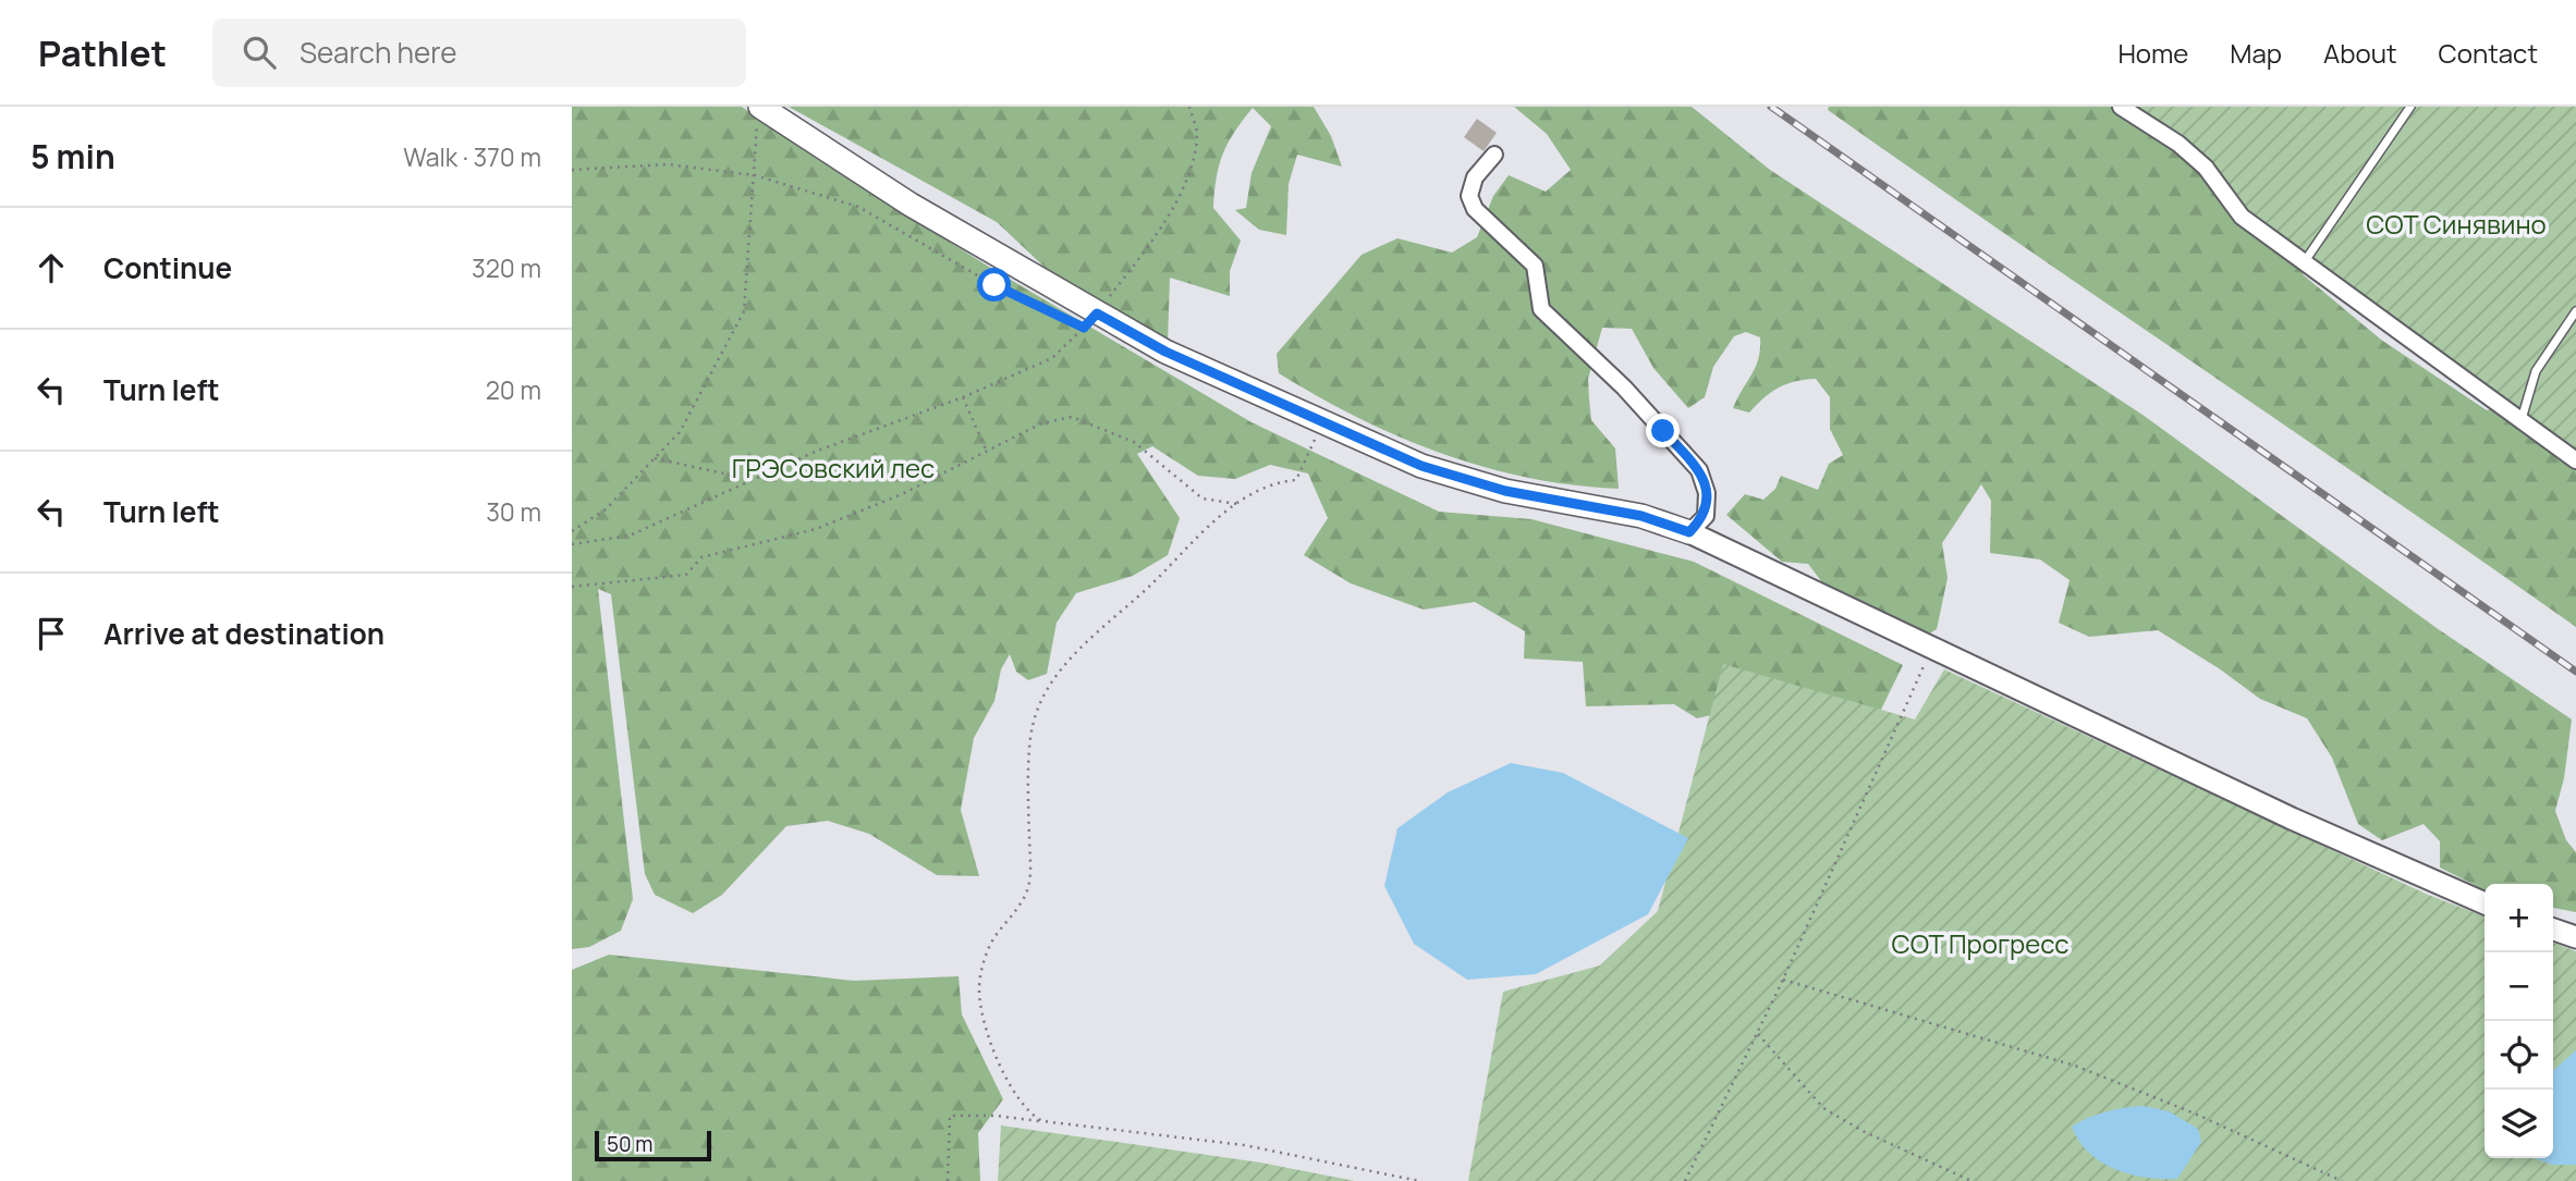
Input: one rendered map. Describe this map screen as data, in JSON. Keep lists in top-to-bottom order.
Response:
{
  "parks": ["СОТ Синявино", "ГРЭСовский лес", "СОТ Прогресс"],
  "scale_bar": "50 m",
  "page": {
    "header": "Pathlet",
    "search": "Search here",
    "nav": [
      "Home",
      "Map",
      "About",
      "Contact"
    ],
    "heading": ["5 min", "Walk · 370 m"],
    "list": [
      ["Continue", "320 m"],
      ["Turn left", "20 m"],
      ["Turn left", "30 m"],
      "Arrive at destination"
    ],
    "map_buttons": ["+", "−"],
    "scale": "50 m"
  }
}
